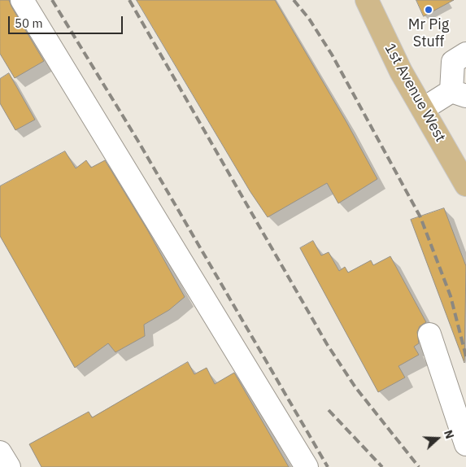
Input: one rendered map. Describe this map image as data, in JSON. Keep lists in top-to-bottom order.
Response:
{
  "streets": {
    "main road": ["1st Avenue West"]
  },
  "places": ["Mr Pig Stuff"],
  "scale_bar": "50 m",
  "north": "right"
}
